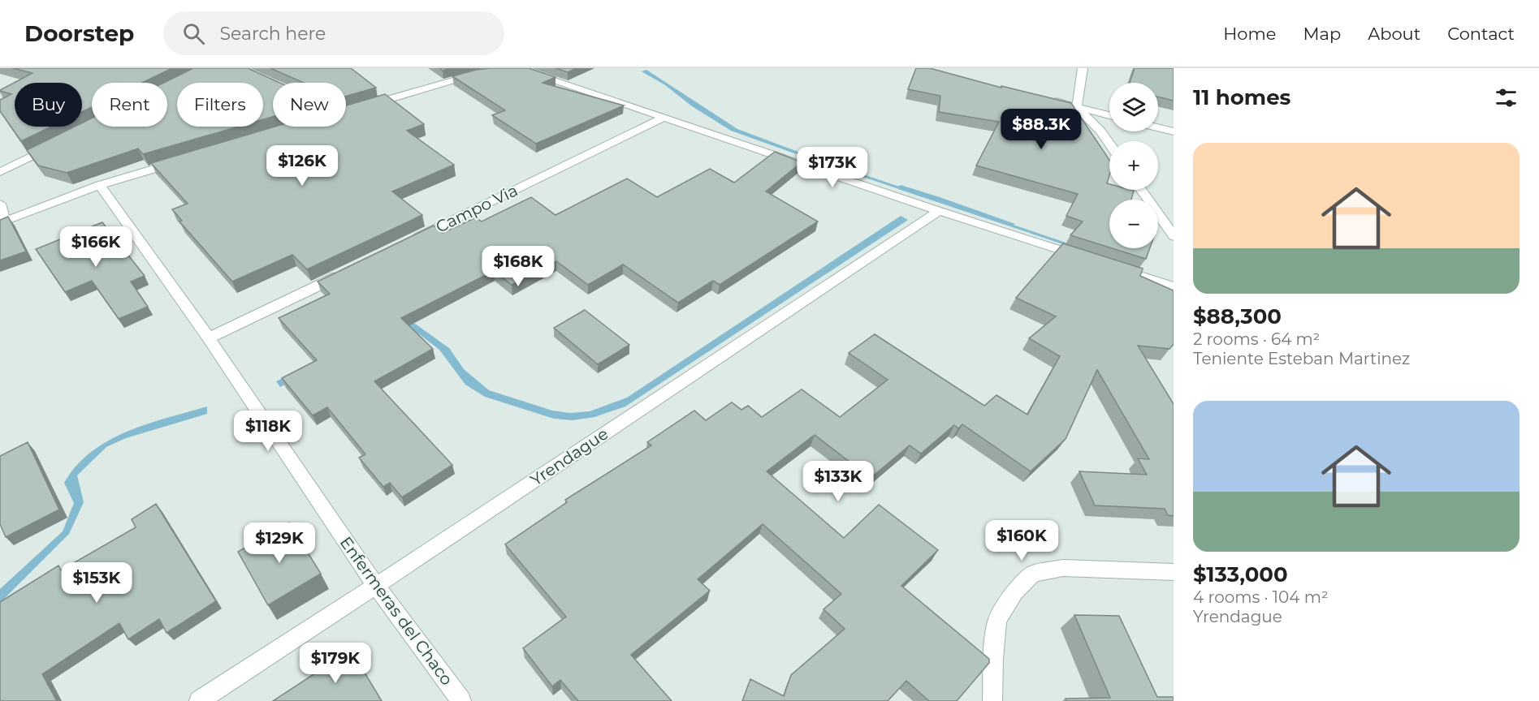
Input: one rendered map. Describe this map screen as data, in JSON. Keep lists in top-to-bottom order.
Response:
{
  "streets": {
    "street": ["Campo Via", "Yrendague", "Enfermeras del Chaco"]
  },
  "crossings": [
    ["Yrendague", "Enfermeras del Chaco"]
  ],
  "page": {
    "header": "Doorstep",
    "search": "Search here",
    "nav": [
      "Home",
      "Map",
      "About",
      "Contact"
    ],
    "heading": "11 homes",
    "map_buttons": ["+", "−"],
    "chip": [
      "Buy",
      "Rent",
      "Filters",
      "New"
    ],
    "price": [
      "$88.3K",
      "$126K",
      "$173K",
      "$166K",
      "$168K",
      "$118K",
      "$133K",
      "$160K",
      "$129K",
      "$153K",
      "$179K"
    ],
    "list": [
      {
        "name": "$88,300",
        "note": "2 rooms · 64 m² · Teniente Esteban Martinez"
      },
      {
        "name": "$133,000",
        "note": "4 rooms · 104 m² · Yrendague"
      }
    ]
  }
}
